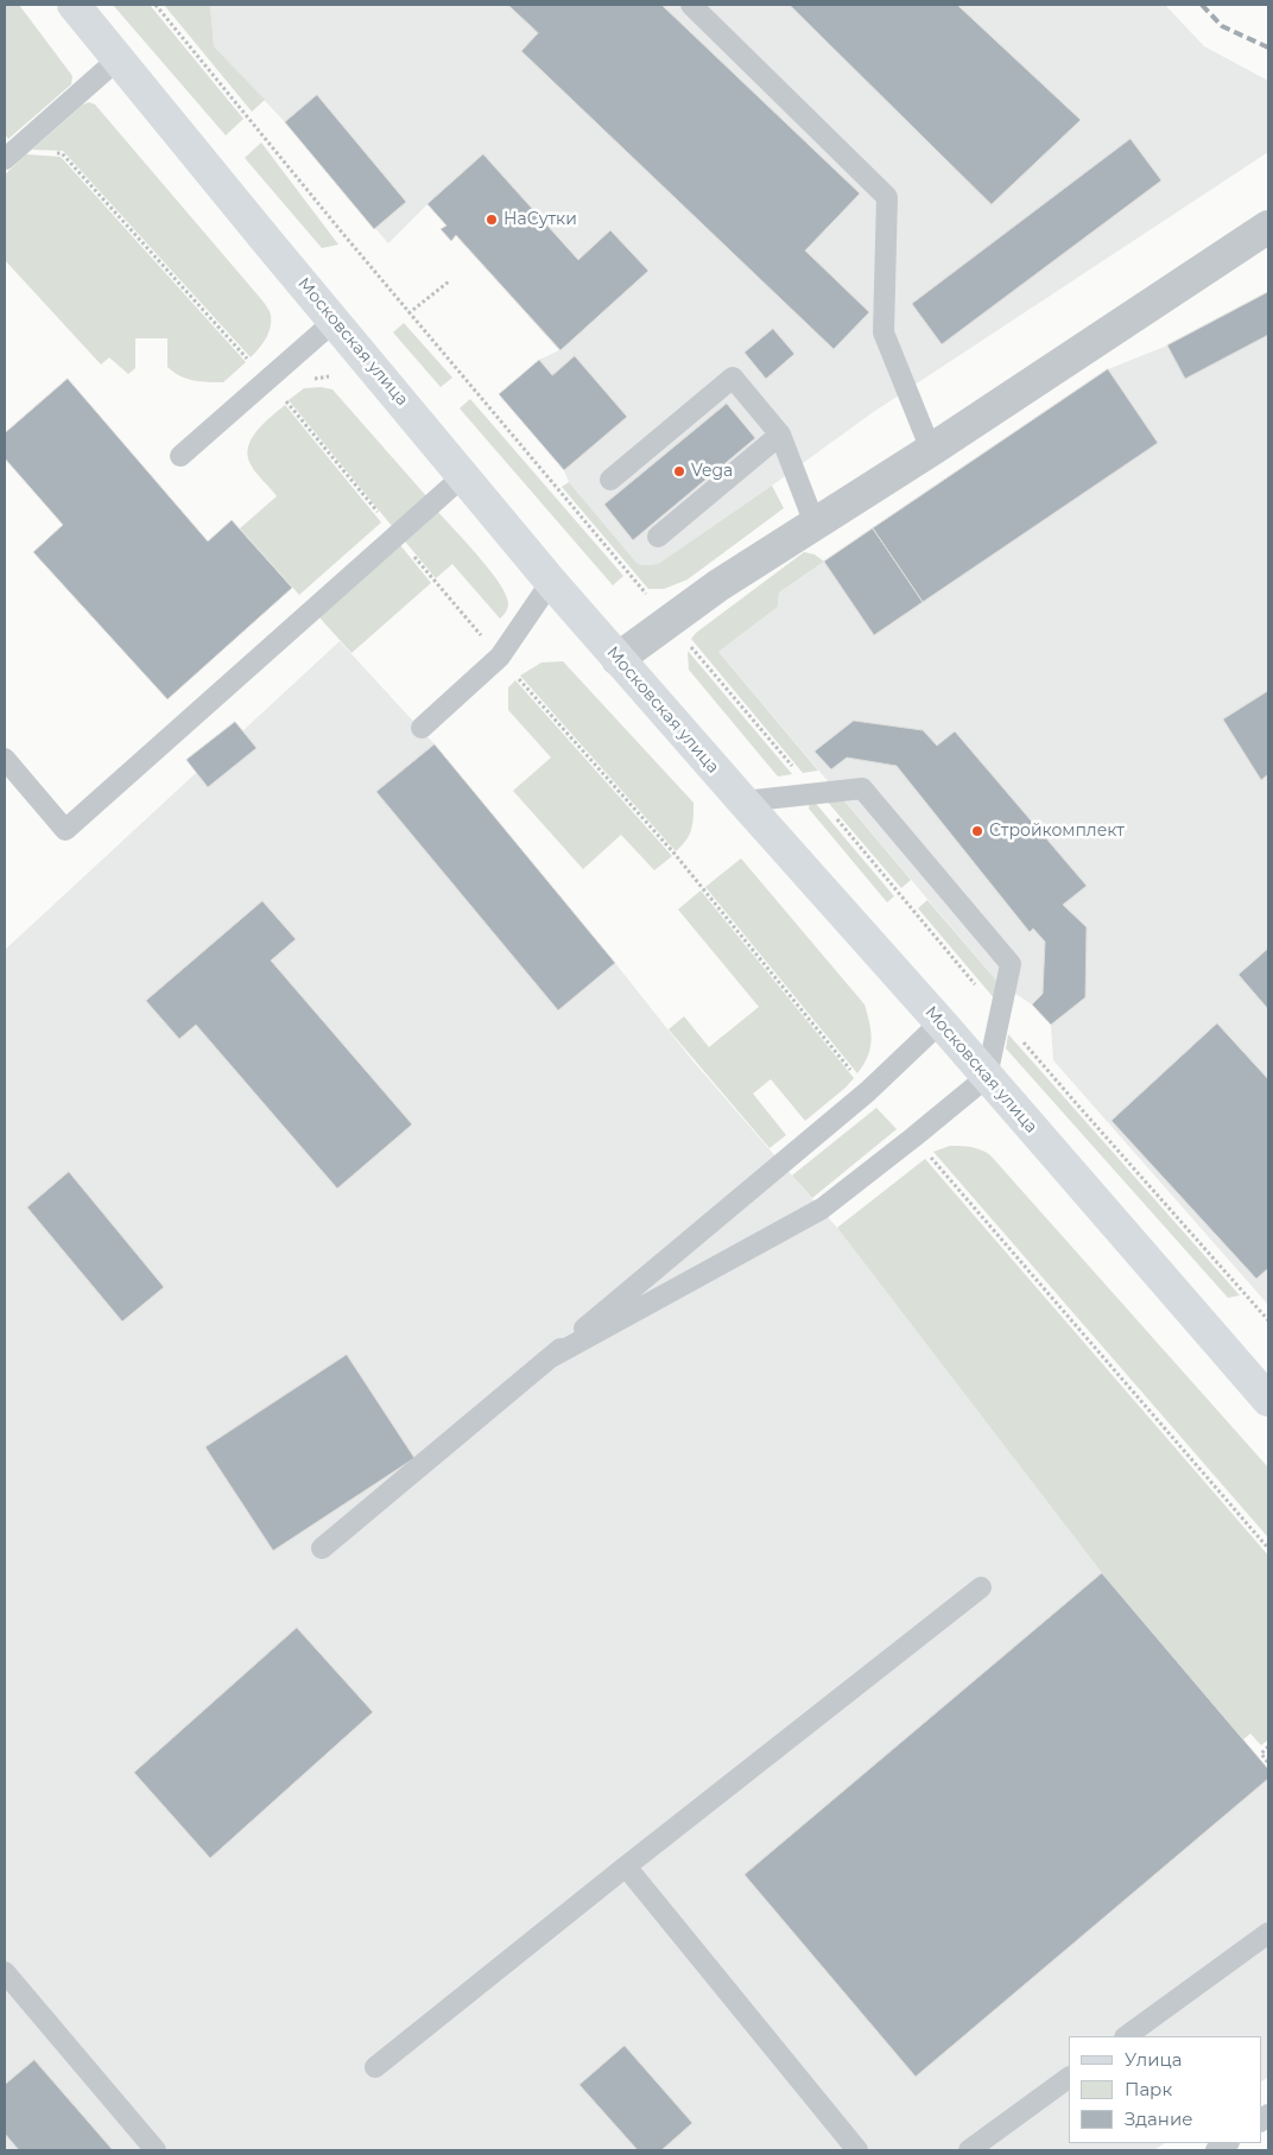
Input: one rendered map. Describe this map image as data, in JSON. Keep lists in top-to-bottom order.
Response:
{
  "streets": {
    "main road": ["Московская улица"]
  },
  "places": ["НаСутки", "Vega", "Стройкомплект"],
  "legend": ["Улица", "Парк", "Здание"]
}
